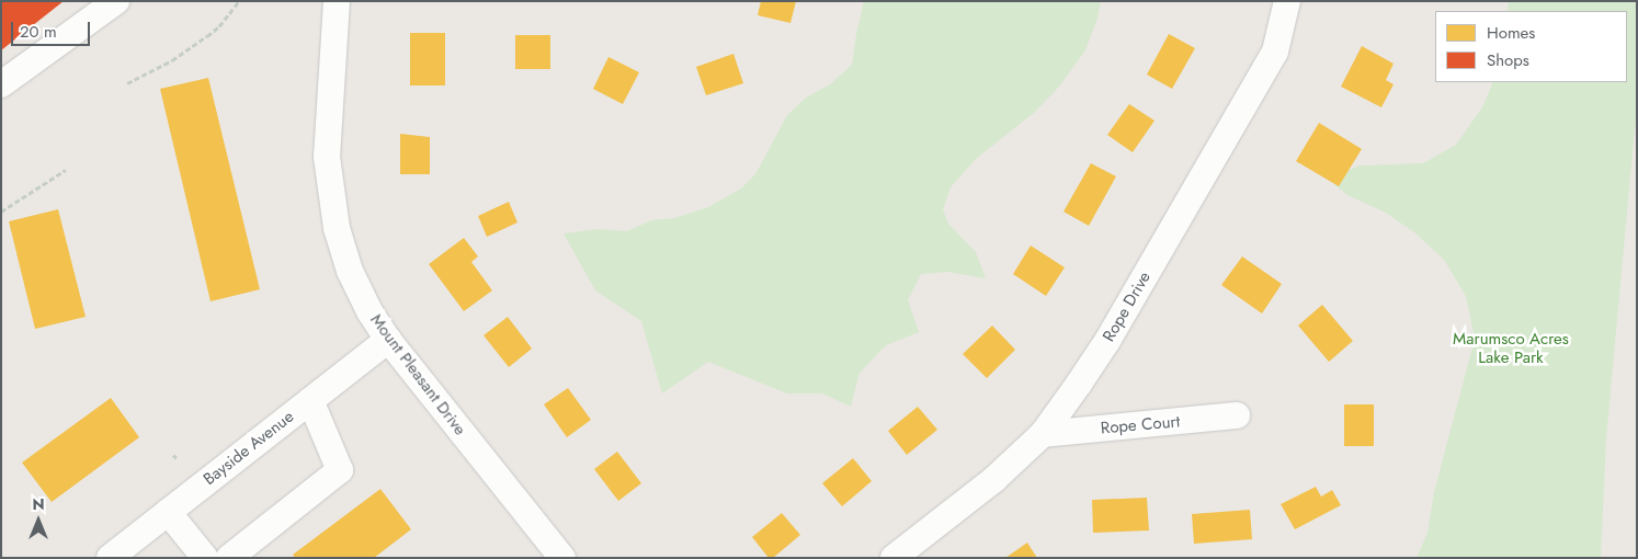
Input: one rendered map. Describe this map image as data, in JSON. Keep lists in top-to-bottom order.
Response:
{
  "streets": {
    "street": [
      "Rope Drive",
      "Mount Pleasant Drive",
      "Rope Court",
      "Bayside Avenue"
    ]
  },
  "crossings": [
    ["Rope Drive", "Rope Court"],
    ["Mount Pleasant Drive", "Bayside Avenue"]
  ],
  "parks": ["Marumsco Acres Lake Park"],
  "legend": ["Homes", "Shops"],
  "scale_bar": "20 m",
  "north": "top"
}
